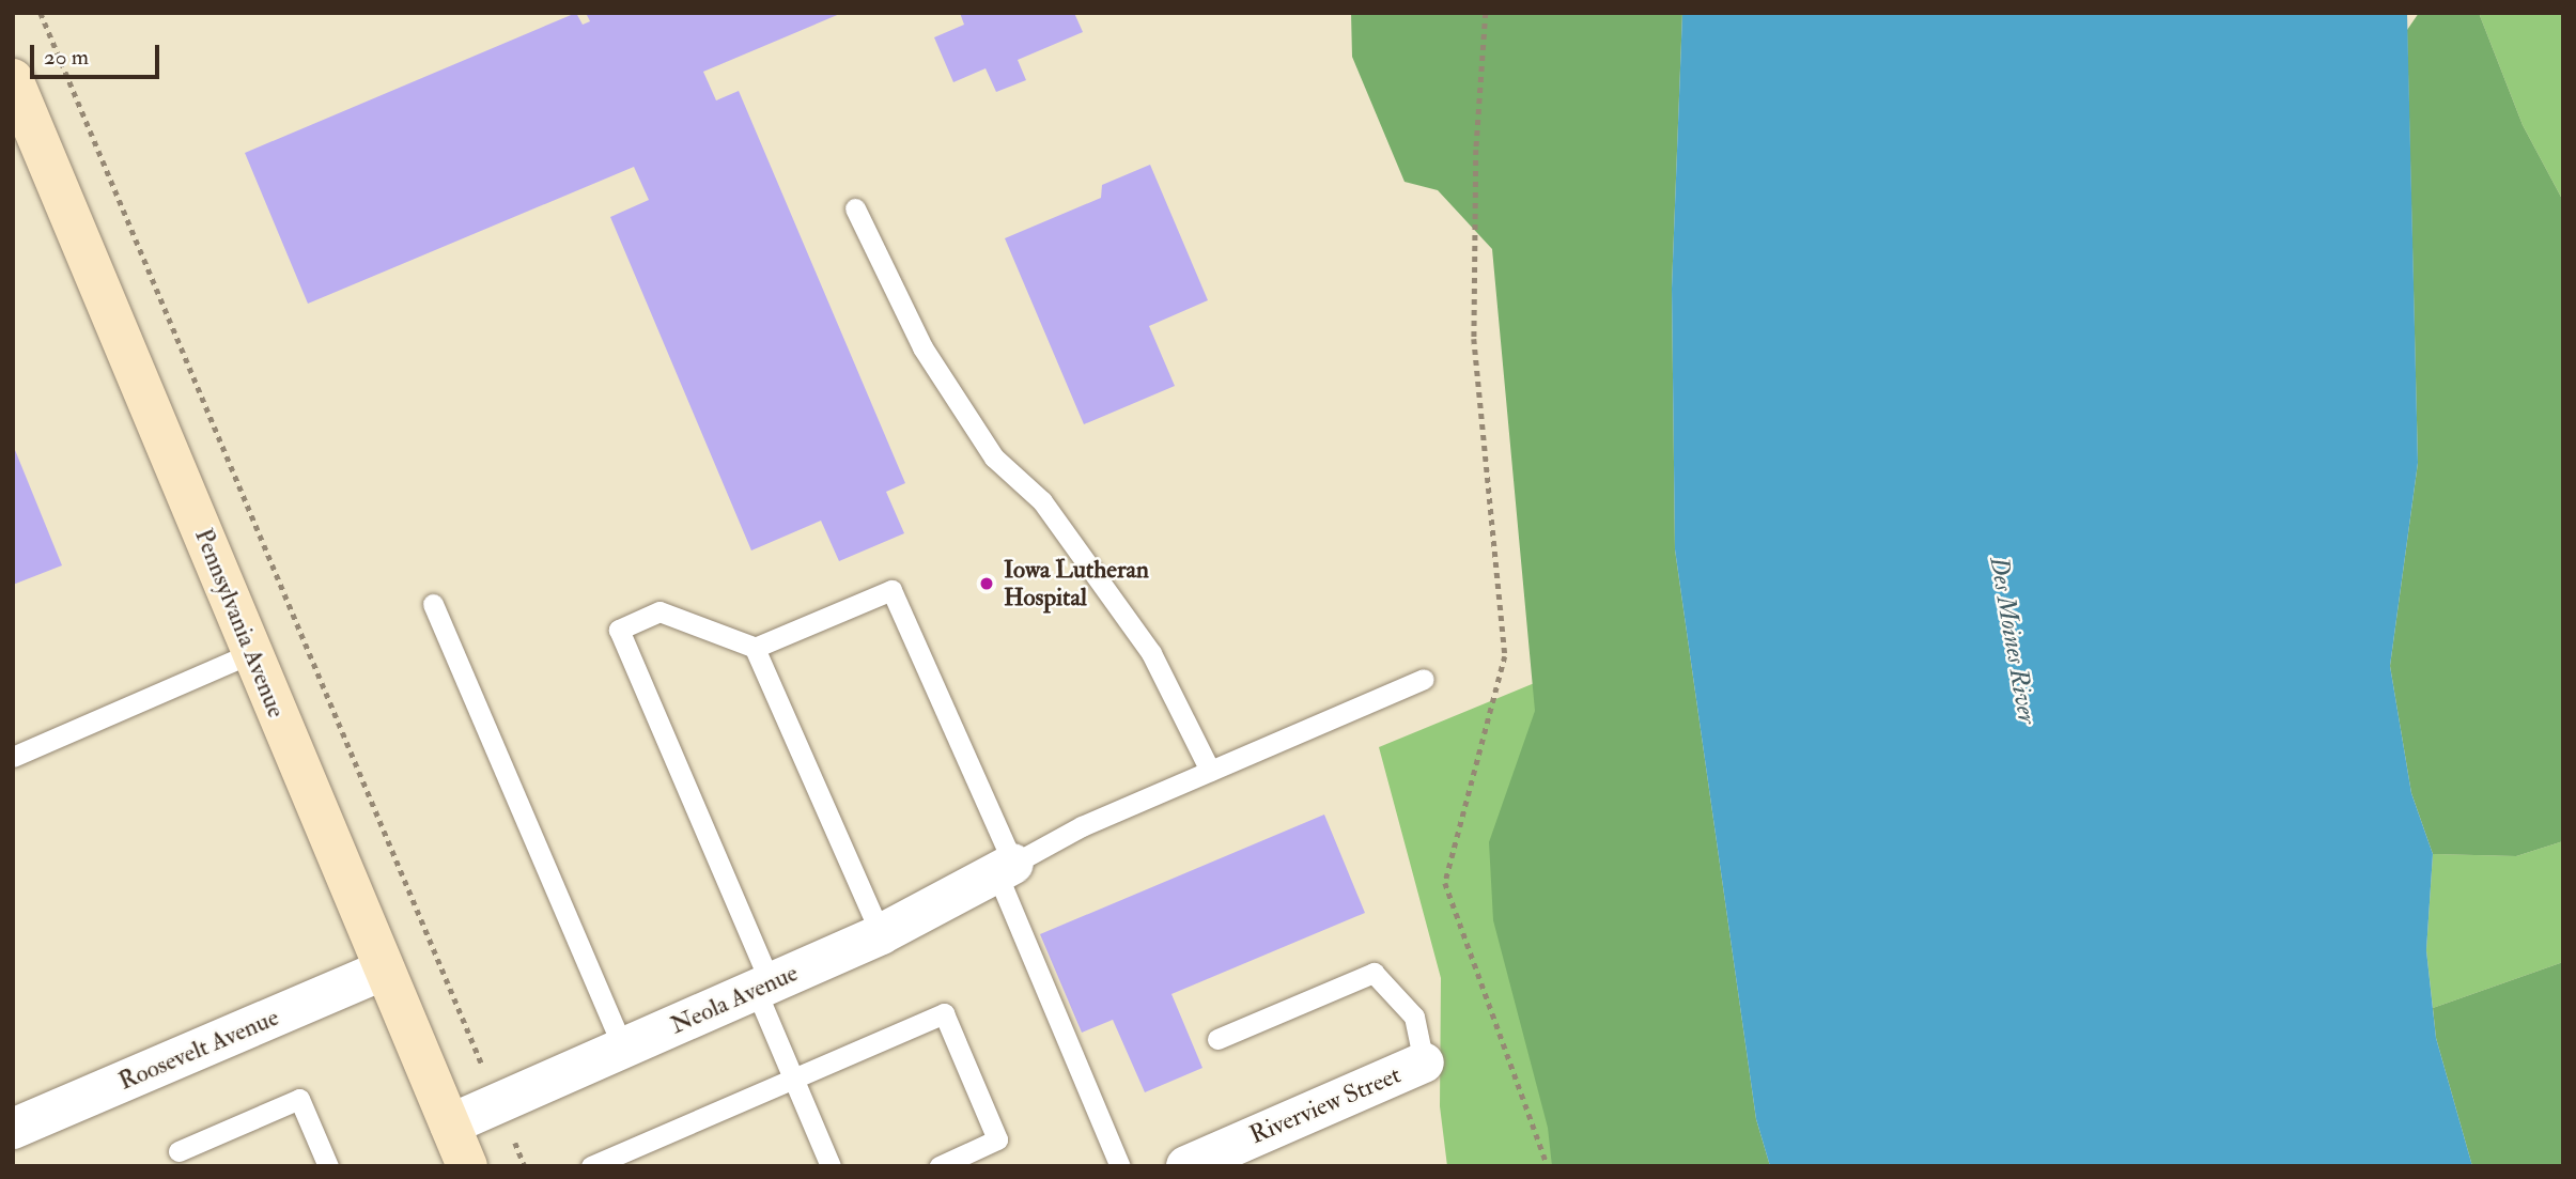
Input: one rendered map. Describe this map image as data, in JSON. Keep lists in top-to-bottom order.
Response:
{
  "streets": {
    "street": [
      "Pennsylvania Avenue",
      "Neola Avenue",
      "Roosevelt Avenue",
      "Riverview Street"
    ]
  },
  "crossings": [
    ["Pennsylvania Avenue", "Neola Avenue"],
    ["Pennsylvania Avenue", "Roosevelt Avenue"]
  ],
  "water": ["Des Moines River"],
  "places": ["Iowa Lutheran Hospital"],
  "scale_bar": "20 m"
}
